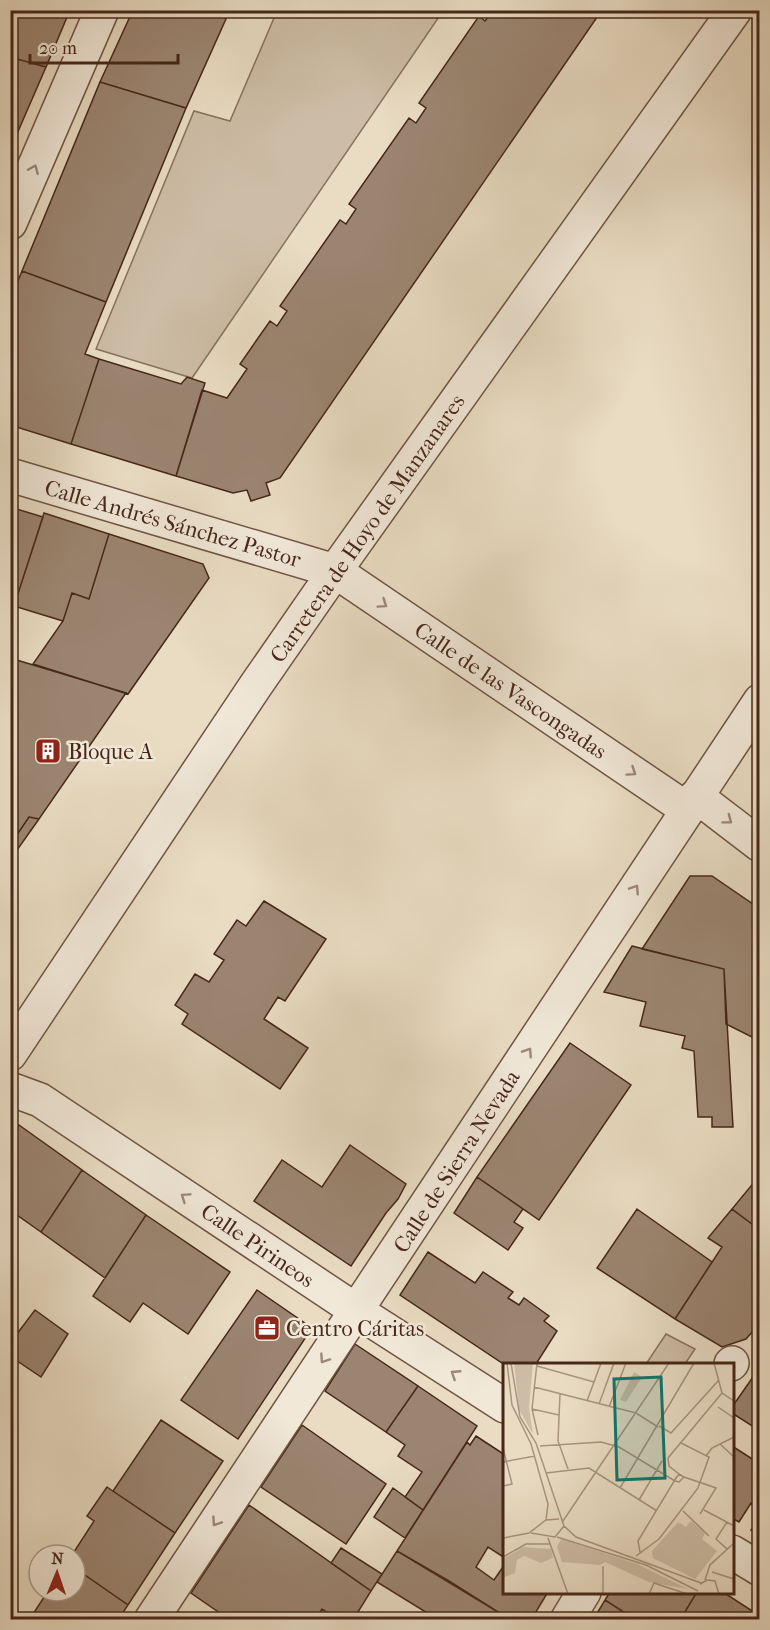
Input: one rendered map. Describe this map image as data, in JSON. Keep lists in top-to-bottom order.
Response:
{
  "streets": {
    "street": [
      "Calle Andrés Sánchez Pastor",
      "Carretera de Hoyo de Manzanares",
      "Calle de las Vascongadas",
      "Calle de Sierra Nevada",
      "Calle Pirineos"
    ]
  },
  "crossings": [
    ["Calle Andrés Sánchez Pastor", "Carretera de Hoyo de Manzanares"],
    ["Calle Andrés Sánchez Pastor", "Calle de las Vascongadas"],
    ["Carretera de Hoyo de Manzanares", "Calle de las Vascongadas"],
    ["Calle de las Vascongadas", "Calle de Sierra Nevada"],
    ["Calle de Sierra Nevada", "Calle Pirineos"]
  ],
  "one_way": ["Calle de las Vascongadas", "Calle Pirineos"],
  "places": {
    "building": ["Bloque A"],
    "office": ["Centro Cáritas"]
  },
  "scale_bar": "20 m",
  "north": "top"
}
